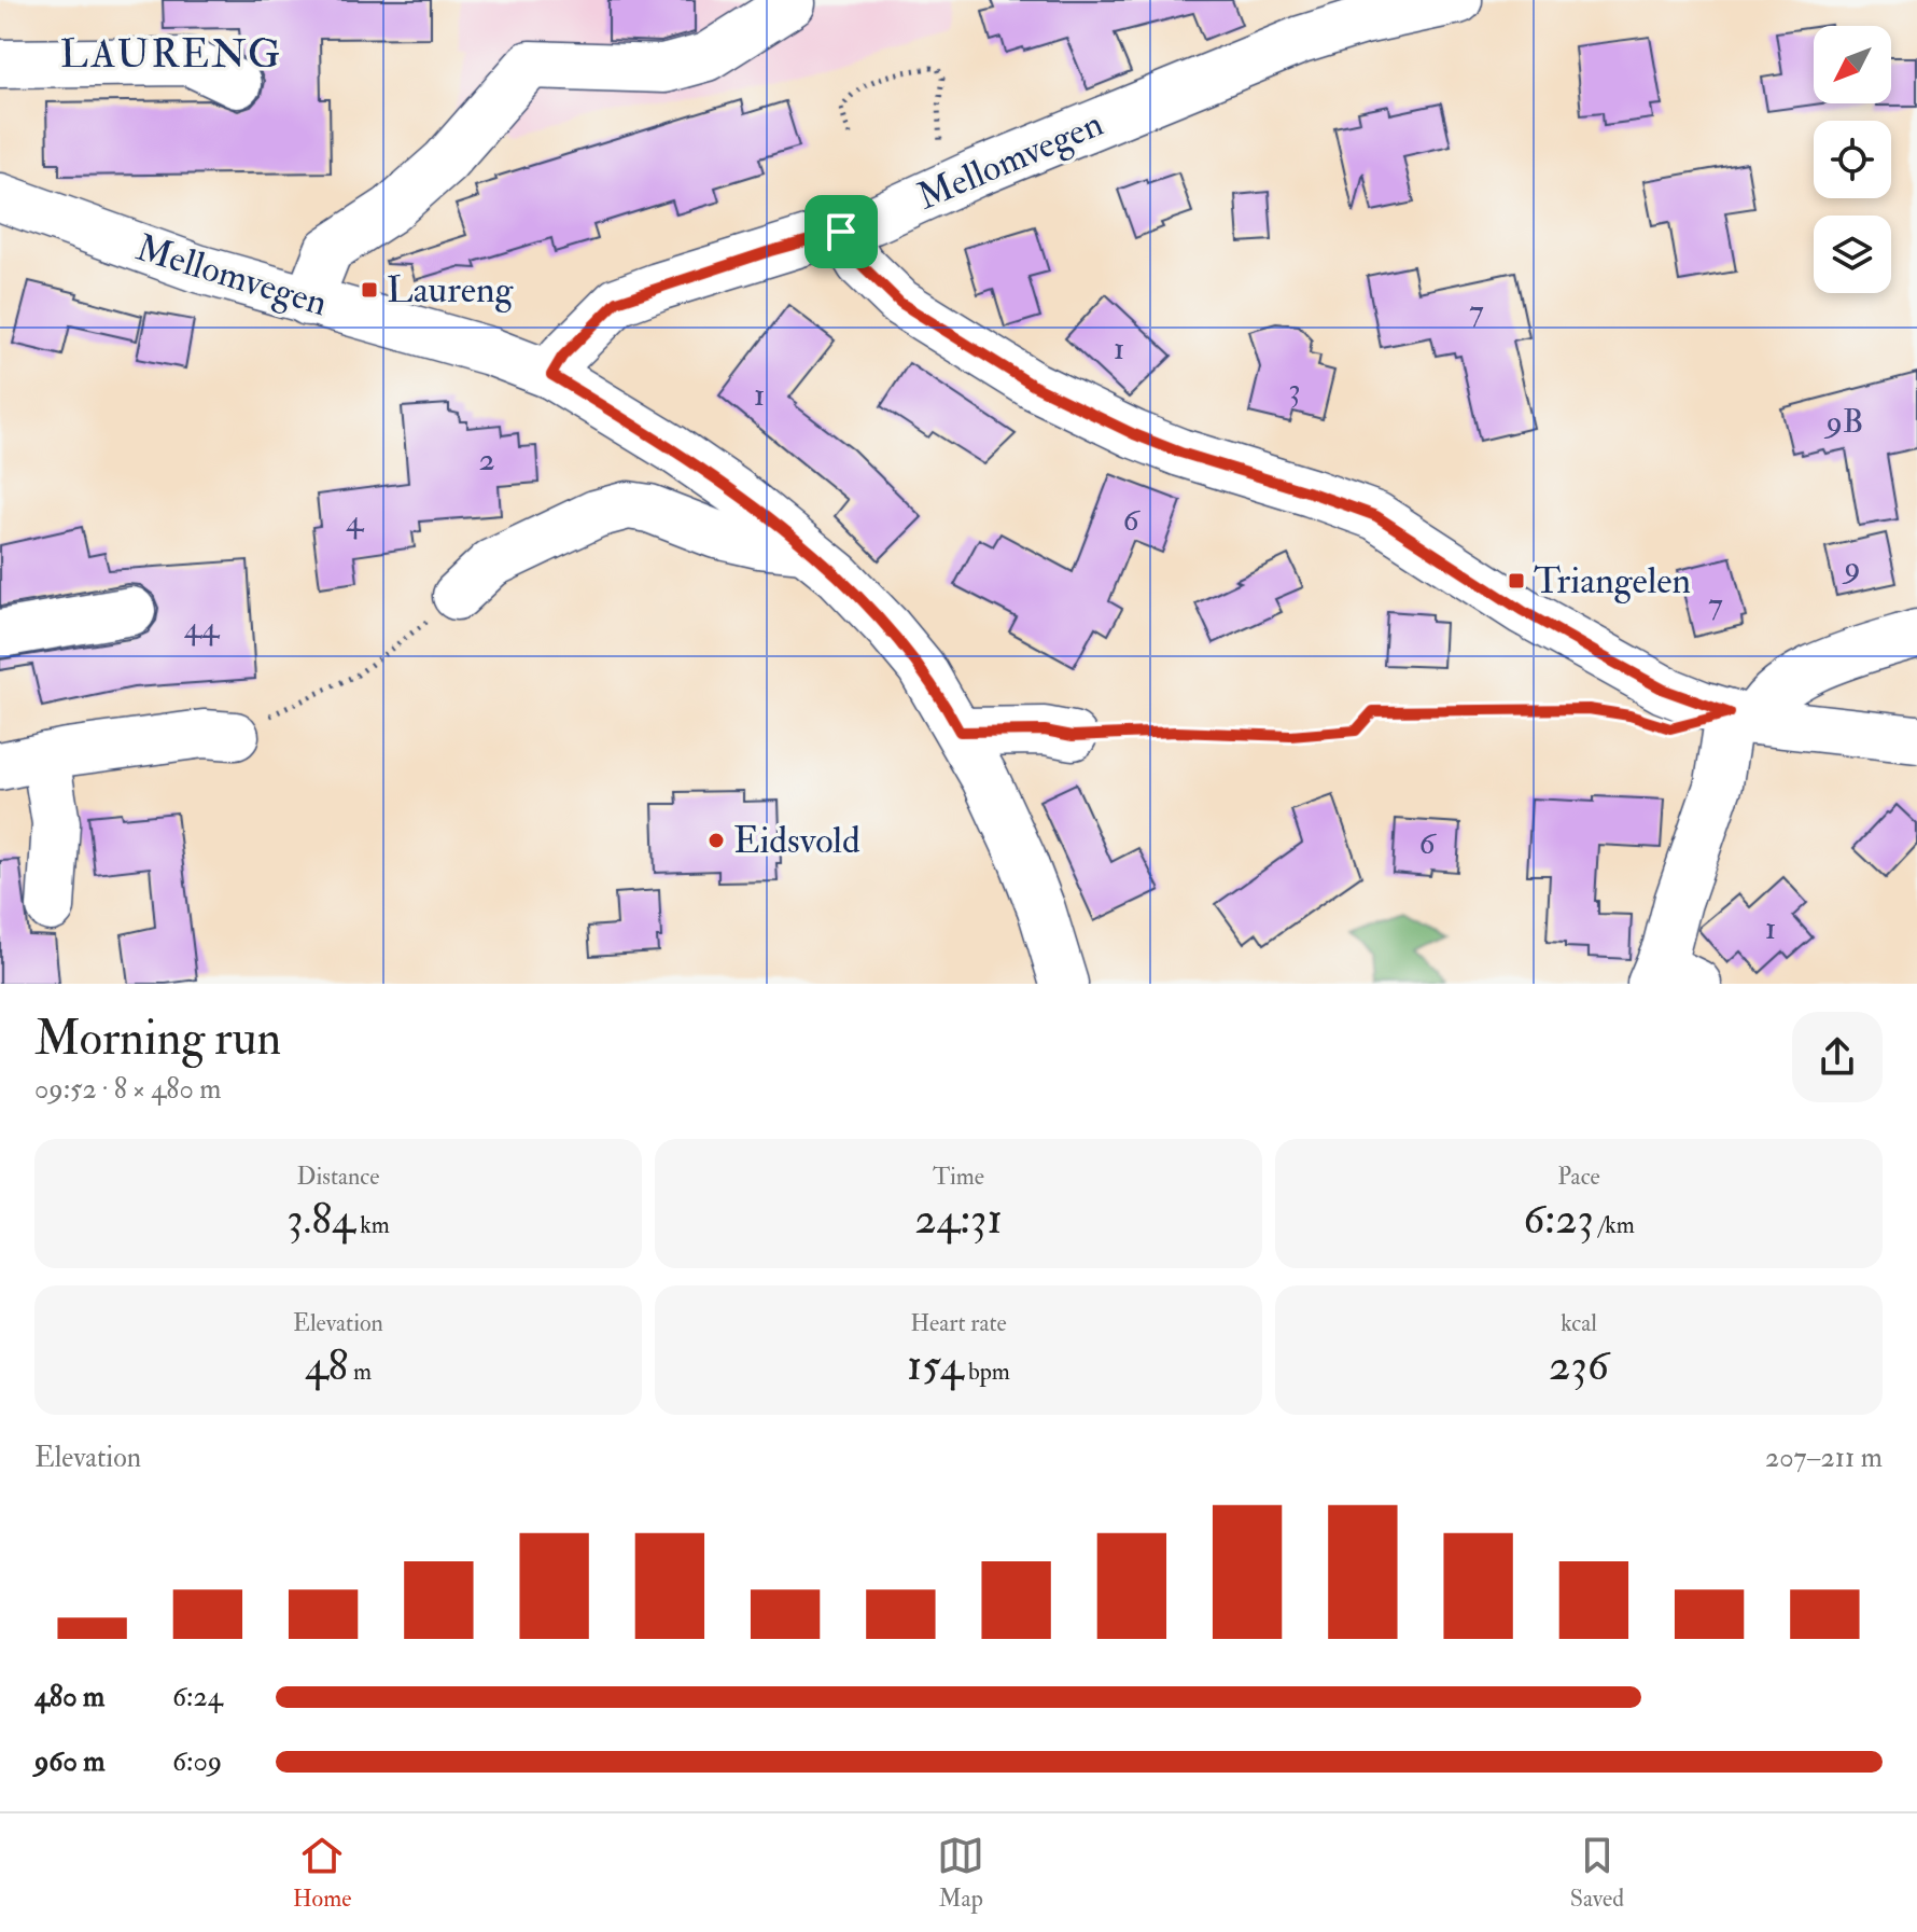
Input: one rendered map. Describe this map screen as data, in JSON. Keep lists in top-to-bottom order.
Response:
{
  "streets": {
    "street": ["Mellomvegen"]
  },
  "districts": ["LAURENG"],
  "places": {
    "transit": ["Laureng", "Triangelen"],
    "other": ["Eidsvold"]
  },
  "house_numbers": [
    "7",
    "1",
    "3",
    "1",
    "9B",
    "2",
    "6",
    "4",
    "9",
    "7",
    "44",
    "6",
    "1"
  ],
  "north": "bottom left",
  "page": {
    "heading": ["Morning run", "09:52 · 8 × 480 m"],
    "stats": [
      ["Distance", "3.84 km"],
      ["Time", "24:31"],
      ["Pace", "6:23 /km"],
      ["Elevation", "48 m"],
      ["Heart rate", "154 bpm"],
      ["kcal", "236"]
    ],
    "chart": ["Elevation", "207–211 m"],
    "list": [
      {
        "name": "480 m",
        "note": "6:24"
      },
      {
        "name": "960 m",
        "note": "6:09"
      }
    ],
    "tabs": ["Home", "Map", "Saved"]
  }
}
